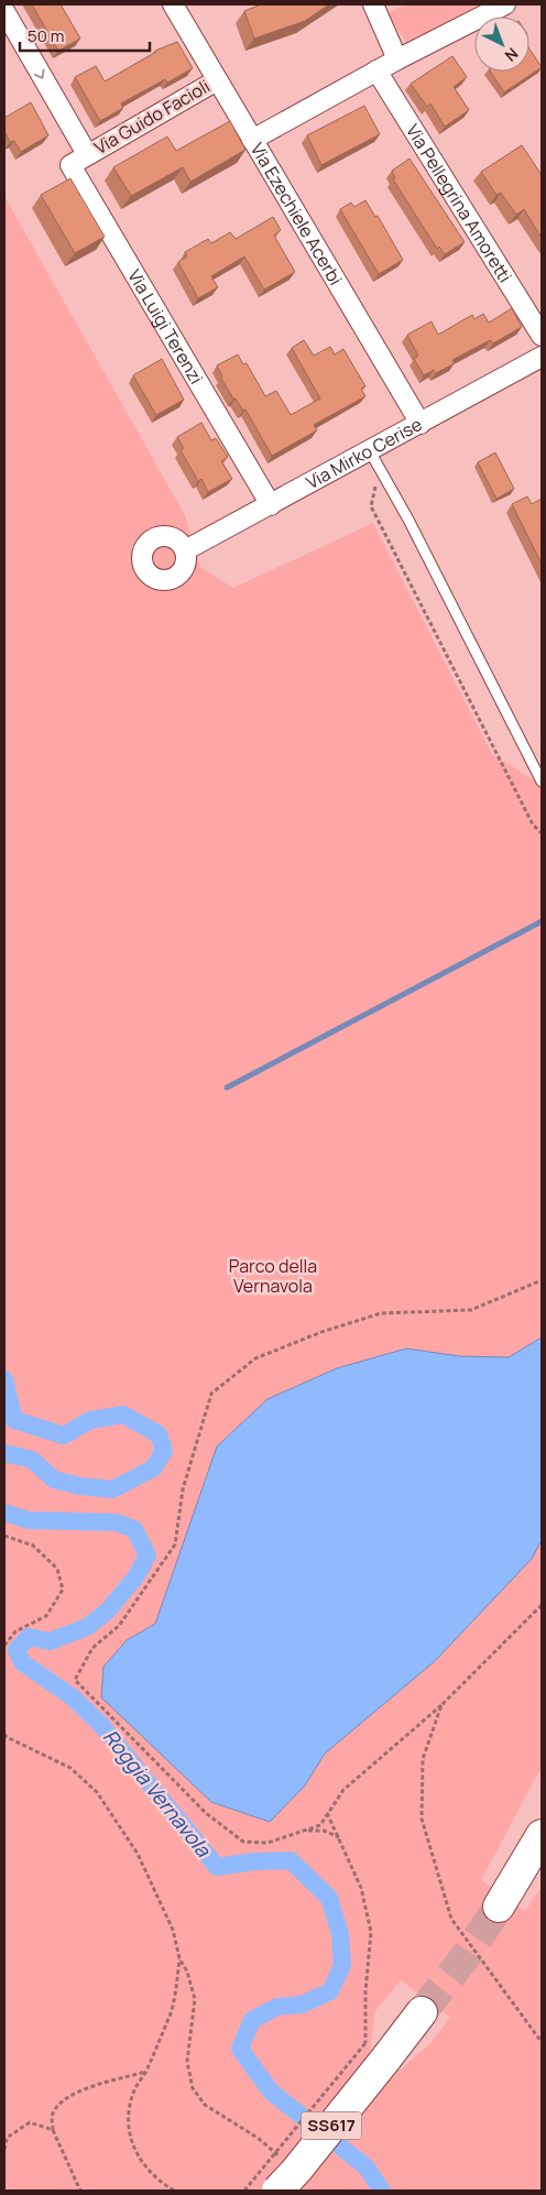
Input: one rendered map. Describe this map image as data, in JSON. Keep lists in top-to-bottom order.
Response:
{
  "streets": {
    "highway": ["SS617"],
    "street": [
      "Via Guido Facioli",
      "Via Pellegrina Amoretti",
      "Via Ezechiele Acerbi",
      "Via Luigi Terenzi",
      "Via Mirko Cerise"
    ]
  },
  "crossings": [
    ["Via Guido Facioli", "Via Ezechiele Acerbi"],
    ["Via Guido Facioli", "Via Luigi Terenzi"],
    ["Via Ezechiele Acerbi", "Via Mirko Cerise"],
    ["Via Luigi Terenzi", "Via Mirko Cerise"]
  ],
  "water": ["Roggia Vernavola"],
  "parks": ["Parco della Vernavola"],
  "scale_bar": "50 m",
  "north": "bottom right"
}
